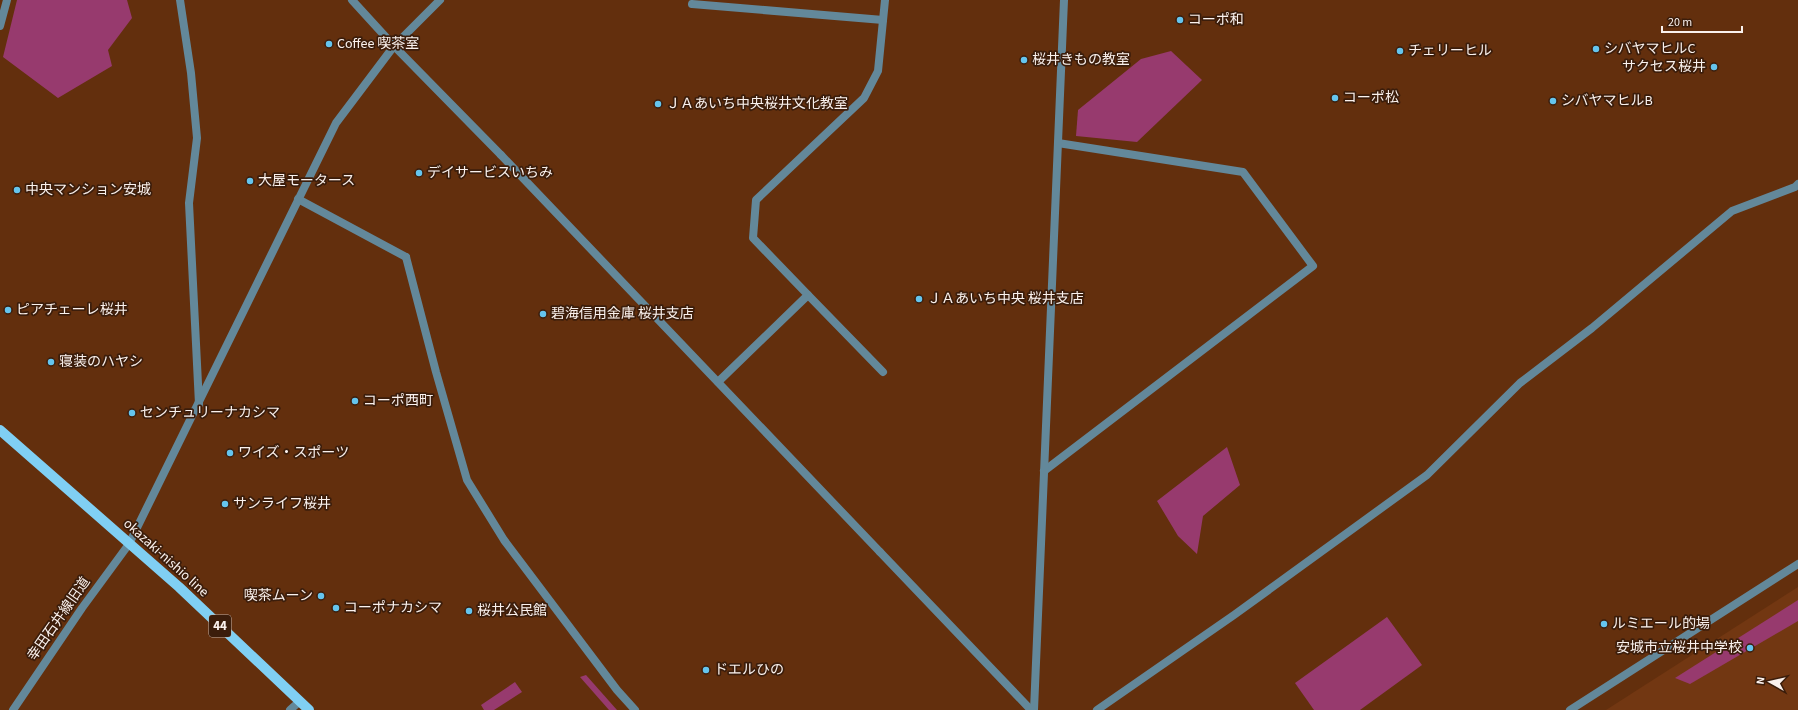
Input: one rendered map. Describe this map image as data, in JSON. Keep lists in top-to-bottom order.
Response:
{
  "streets": {
    "main road": ["okazaki-nishio line", "44"],
    "street": ["幸田石井線旧道"]
  },
  "crossings": [
    ["okazaki-nishio line", "幸田石井線旧道"]
  ],
  "places": [
    "コーポ和",
    "Coffee 喫茶室",
    "シバヤマヒルC",
    "チェリーヒル",
    "桜井きもの教室",
    "サクセス桜井",
    "コーポ松",
    "シバヤマヒルB",
    "ＪＡあいち中央桜井文化教室",
    "デイサービスいちみ",
    "大屋モータース",
    "中央マンション安城",
    "ＪＡあいち中央 桜井支店",
    "ピアチェーレ桜井",
    "碧海信用金庫 桜井支店",
    "寝装のハヤシ",
    "コーポ西町",
    "センチュリーナカシマ",
    "ワイズ・スポーツ",
    "サンライフ桜井",
    "喫茶ムーン",
    "コーポナカシマ",
    "桜井公民館",
    "ルミエール的場",
    "安城市立桜井中学校",
    "ドエルひの"
  ],
  "scale_bar": "20 m",
  "north": "left"
}
